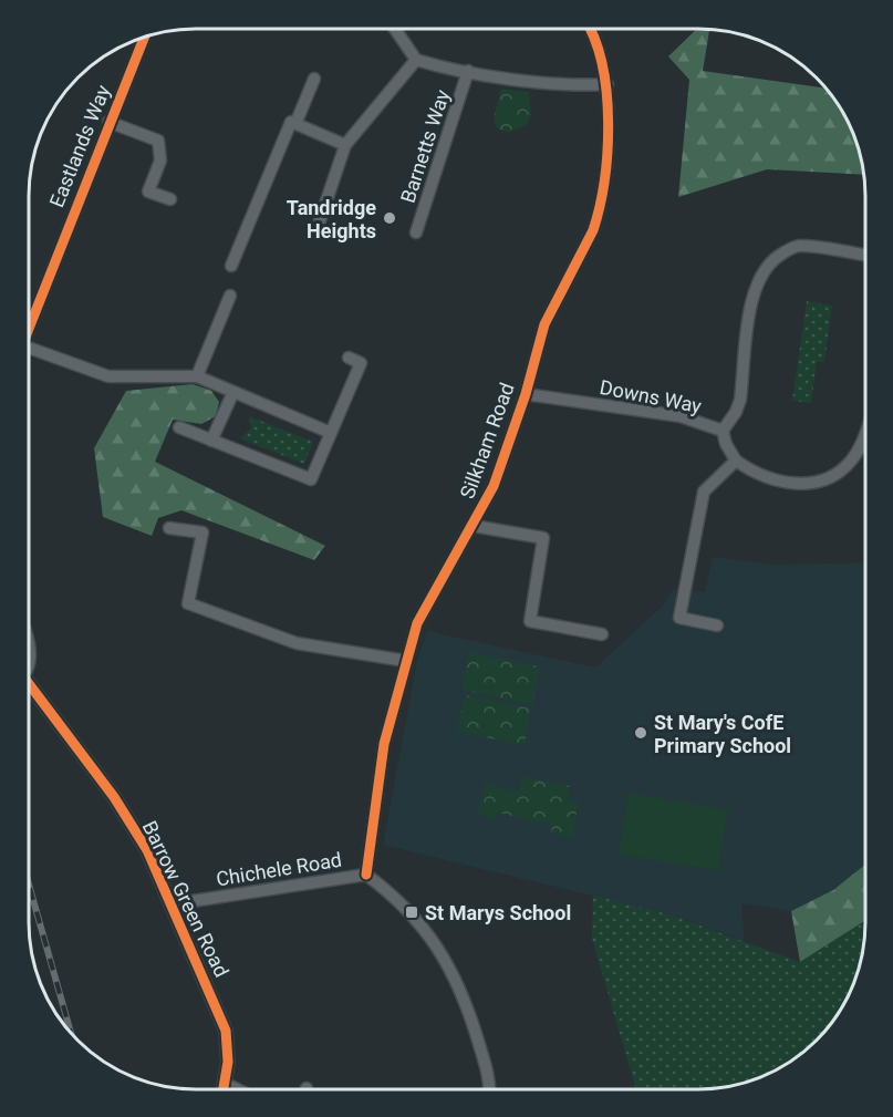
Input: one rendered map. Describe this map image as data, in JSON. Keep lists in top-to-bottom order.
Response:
{
  "streets": {
    "street": [
      "Eastlands Way",
      "Barnetts Way",
      "Downs Way",
      "Silkham Road",
      "Chichele Road",
      "Barrow Green Road"
    ]
  },
  "crossings": [
    ["Downs Way", "Silkham Road"],
    ["Silkham Road", "Chichele Road"],
    ["Chichele Road", "Barrow Green Road"]
  ],
  "places": {
    "other": ["Tandridge Heights", "St Mary's CofE Primary School"],
    "transit": ["St Marys School"]
  }
}
